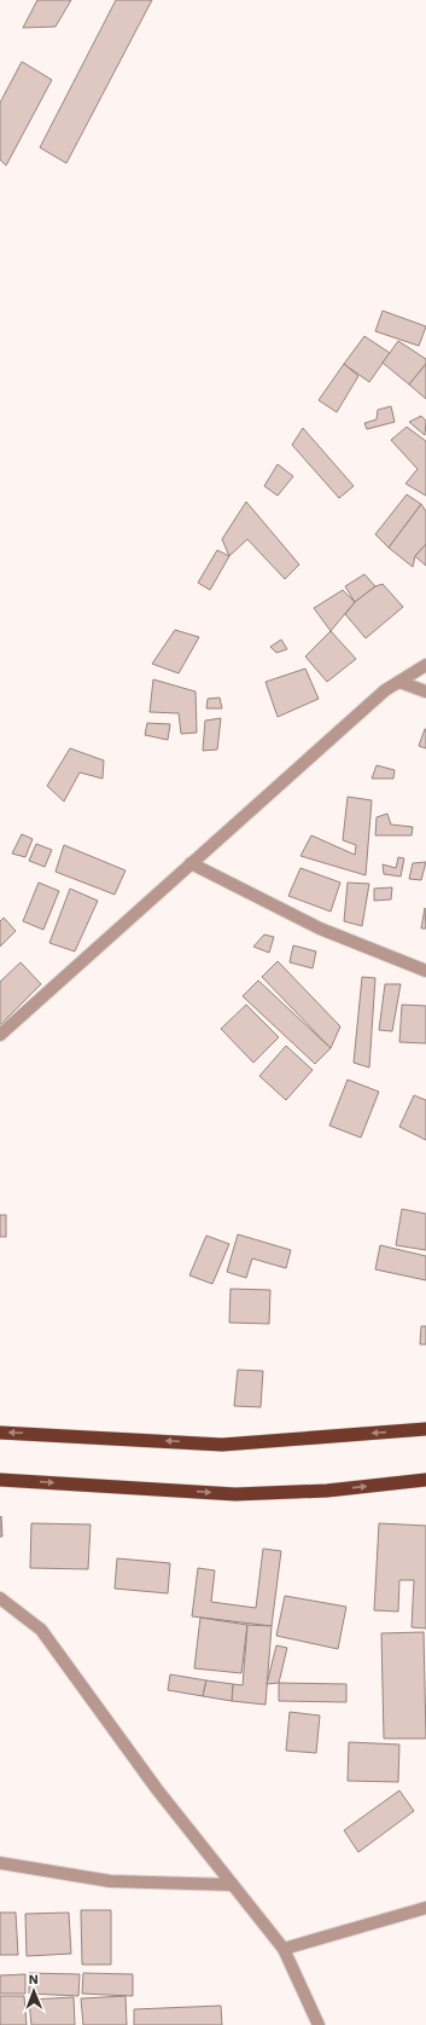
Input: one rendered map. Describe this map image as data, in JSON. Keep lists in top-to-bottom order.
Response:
{
  "north": "top"
}
